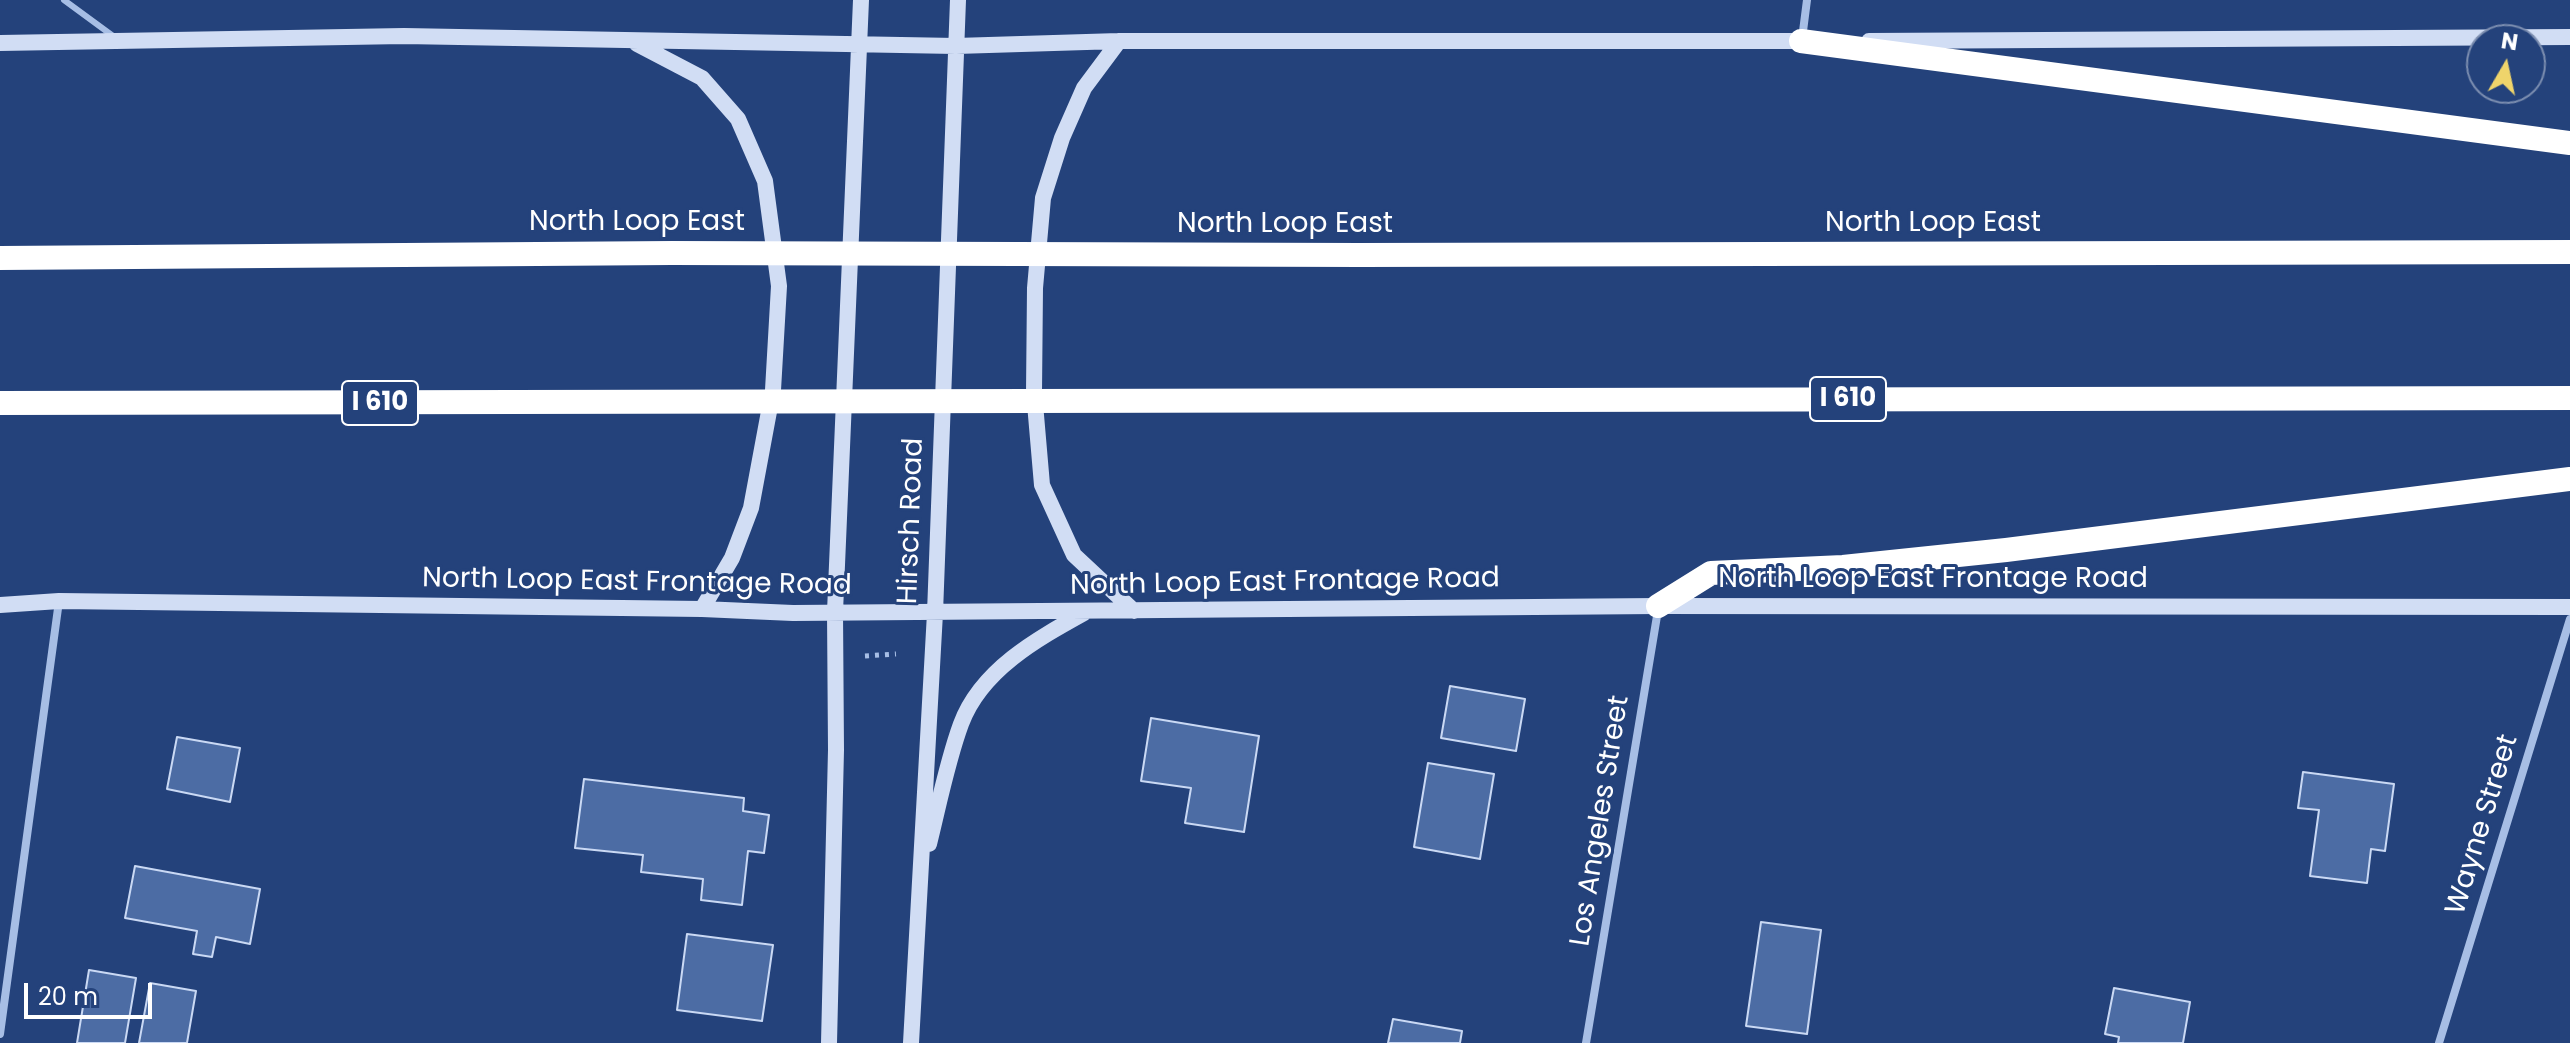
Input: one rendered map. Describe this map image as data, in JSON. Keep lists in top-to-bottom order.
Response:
{
  "streets": {
    "highway": ["North Loop East", "I 610"],
    "main road": ["Hirsch Road", "North Loop East Frontage Road"],
    "street": ["Los Angeles Street", "Wayne Street"]
  },
  "crossings": [
    ["Hirsch Road", "North Loop East Frontage Road"],
    ["North Loop East Frontage Road", "Los Angeles Street"]
  ],
  "scale_bar": "20 m",
  "north": "top"
}
